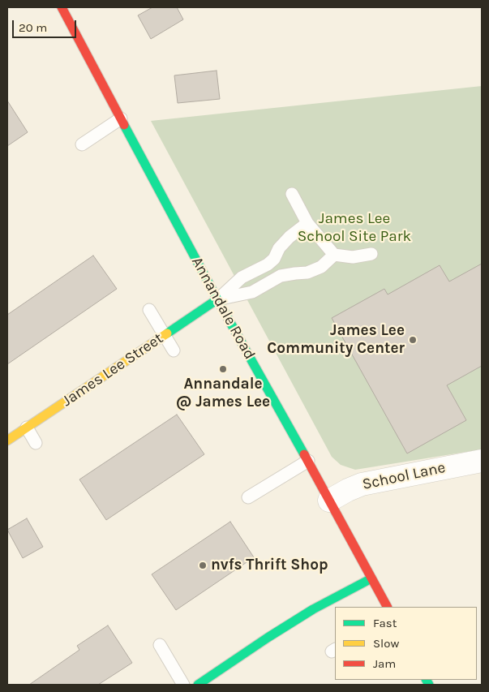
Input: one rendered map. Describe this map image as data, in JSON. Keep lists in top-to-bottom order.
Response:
{
  "streets": {
    "main road": ["Annandale Road", "James Lee Street"],
    "street": ["School Lane"]
  },
  "crossings": [
    ["Annandale Road", "James Lee Street"],
    ["Annandale Road", "School Lane"]
  ],
  "parks": ["James Lee School Site Park"],
  "places": ["James Lee Community Center", "Annandale @ James Lee", "nvfs Thrift Shop"],
  "legend": ["Fast", "Slow", "Jam"],
  "scale_bar": "20 m"
}
